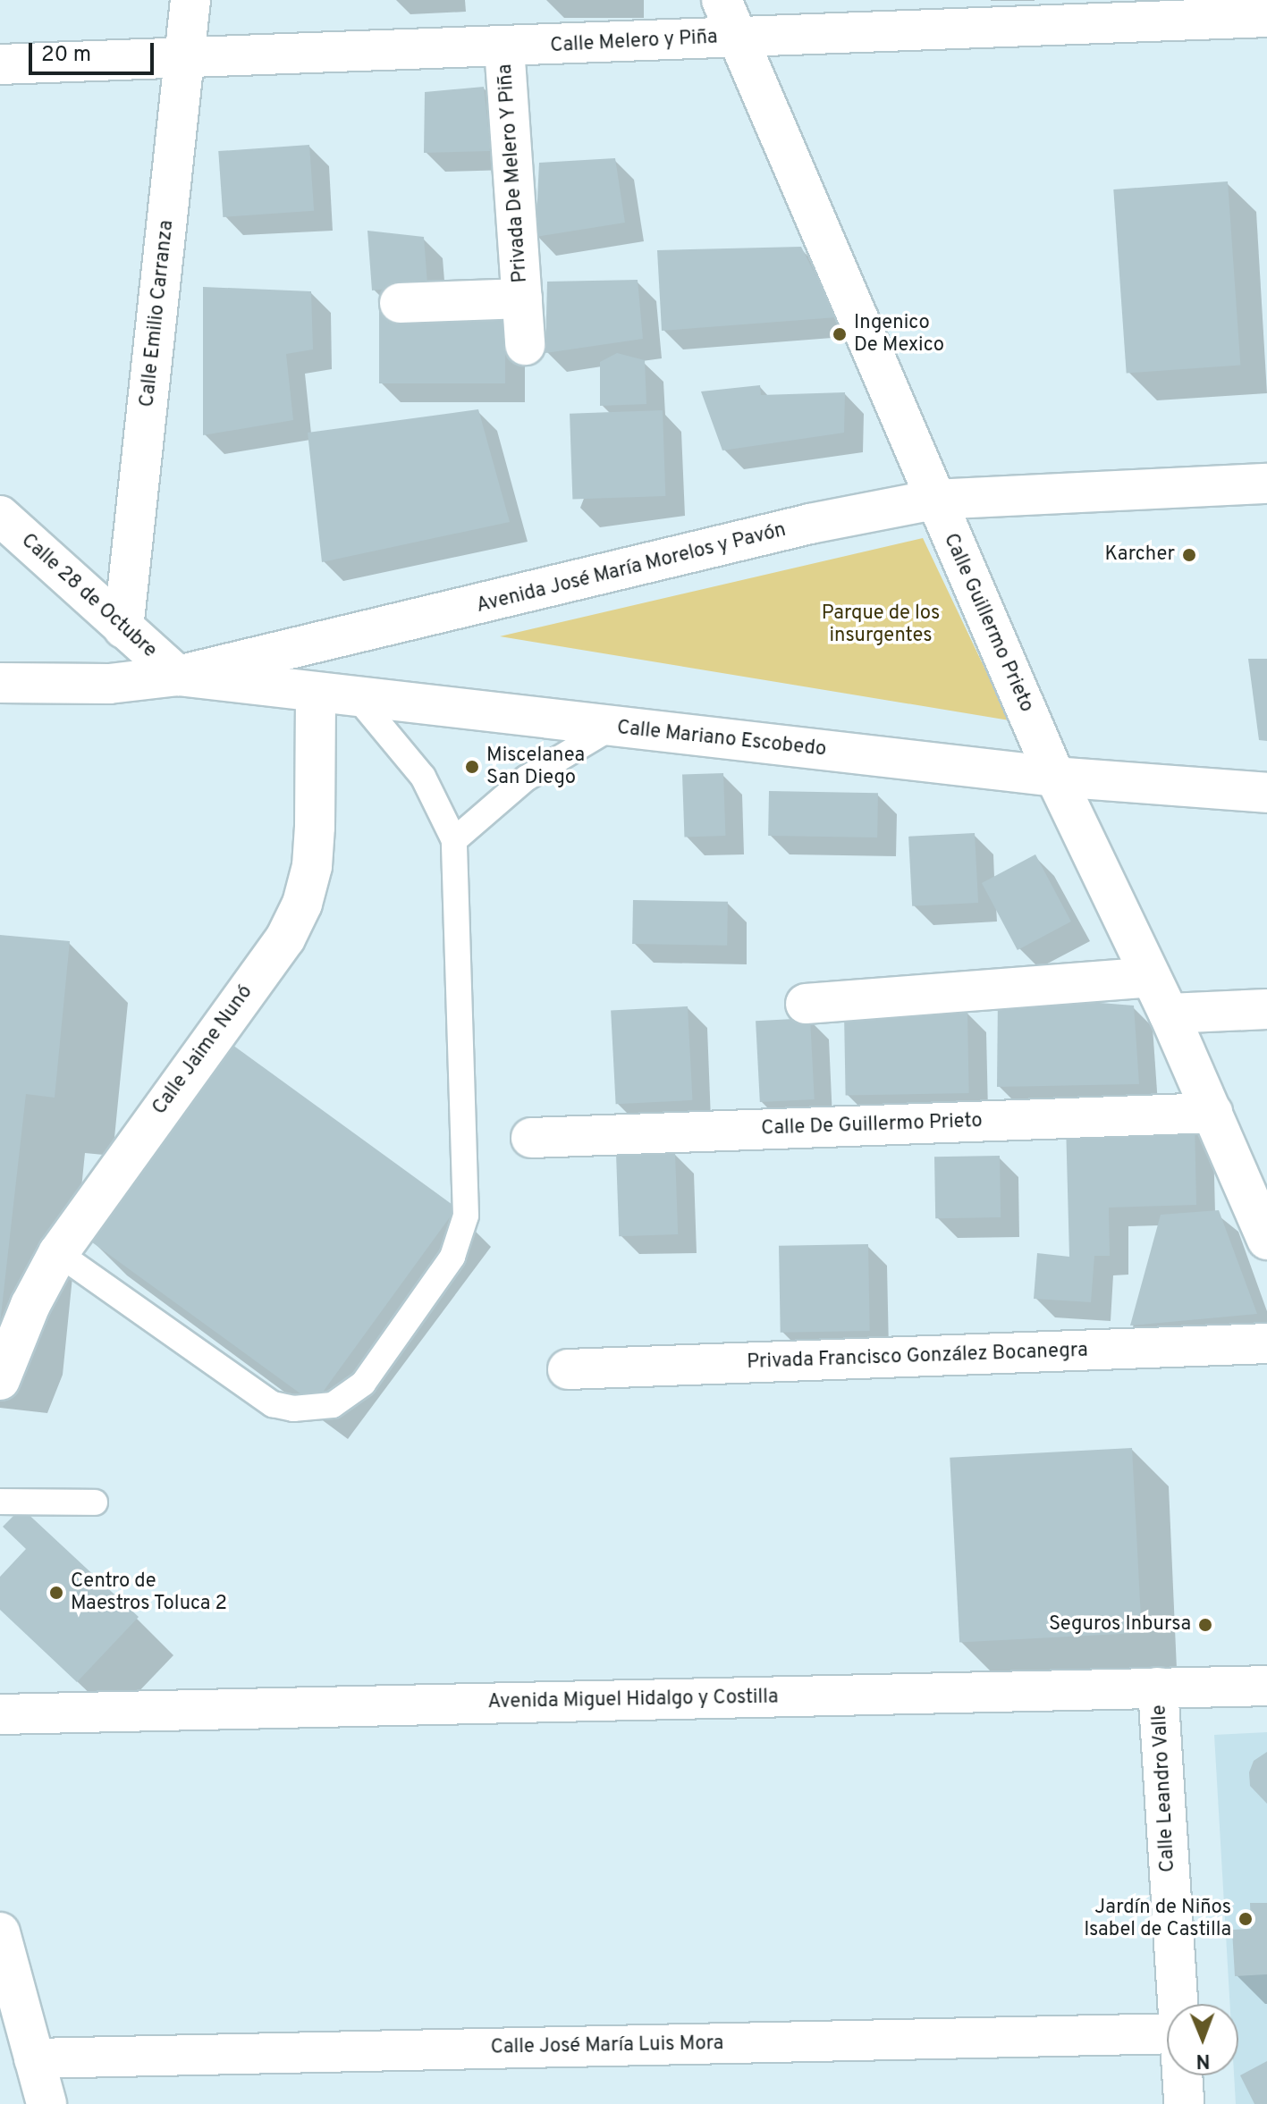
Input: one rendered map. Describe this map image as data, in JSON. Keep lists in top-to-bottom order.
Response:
{
  "streets": {
    "street": [
      "Calle Melero y Piña",
      "Privada De Melero Y Piña",
      "Calle Emilio Carranza",
      "Avenida José María Morelos y Pavón",
      "Calle 28 de Octubre",
      "Calle Guillermo Prieto",
      "Calle Mariano Escobedo",
      "Calle Jaime Nunó",
      "Calle De Guillermo Prieto",
      "Privada Francisco González Bocanegra",
      "Avenida Miguel Hidalgo y Costilla",
      "Calle Leandro Valle",
      "Calle José María Luis Mora"
    ]
  },
  "crossings": [
    ["Calle Melero y Piña", "Privada De Melero Y Piña"],
    ["Calle Melero y Piña", "Calle Emilio Carranza"],
    ["Calle Melero y Piña", "Calle Guillermo Prieto"],
    ["Calle Emilio Carranza", "Calle 28 de Octubre"],
    ["Avenida José María Morelos y Pavón", "Calle 28 de Octubre"],
    ["Avenida José María Morelos y Pavón", "Calle Guillermo Prieto"],
    ["Avenida José María Morelos y Pavón", "Calle Mariano Escobedo"],
    ["Calle 28 de Octubre", "Calle Mariano Escobedo"],
    ["Calle Guillermo Prieto", "Calle Mariano Escobedo"],
    ["Calle Guillermo Prieto", "Calle De Guillermo Prieto"],
    ["Calle Mariano Escobedo", "Calle Jaime Nunó"],
    ["Avenida Miguel Hidalgo y Costilla", "Calle Leandro Valle"]
  ],
  "parks": ["Parque de los insurgentes"],
  "places": [
    "Ingenico De Mexico",
    "Karcher",
    "Miscelanea San Diego",
    "Centro de Maestros Toluca 2",
    "Seguros Inbursa",
    "Jardín de Niños Isabel de Castilla"
  ],
  "scale_bar": "20 m",
  "north": "bottom"
}
